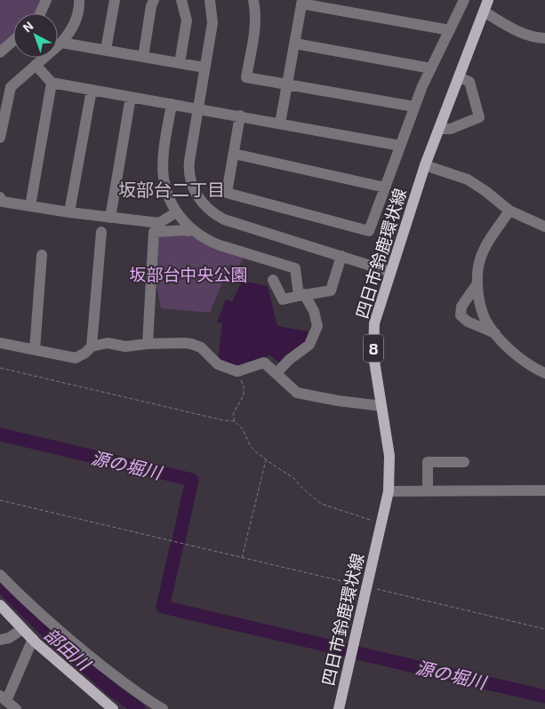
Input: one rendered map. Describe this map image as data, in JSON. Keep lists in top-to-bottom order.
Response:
{
  "streets": {
    "main road": ["四日市鈴鹿環状線", "8"]
  },
  "districts": ["坂部台二丁目"],
  "water": ["源の堀川", "部田川"],
  "parks": ["坂部台中央公園"],
  "north": "top left"
}
